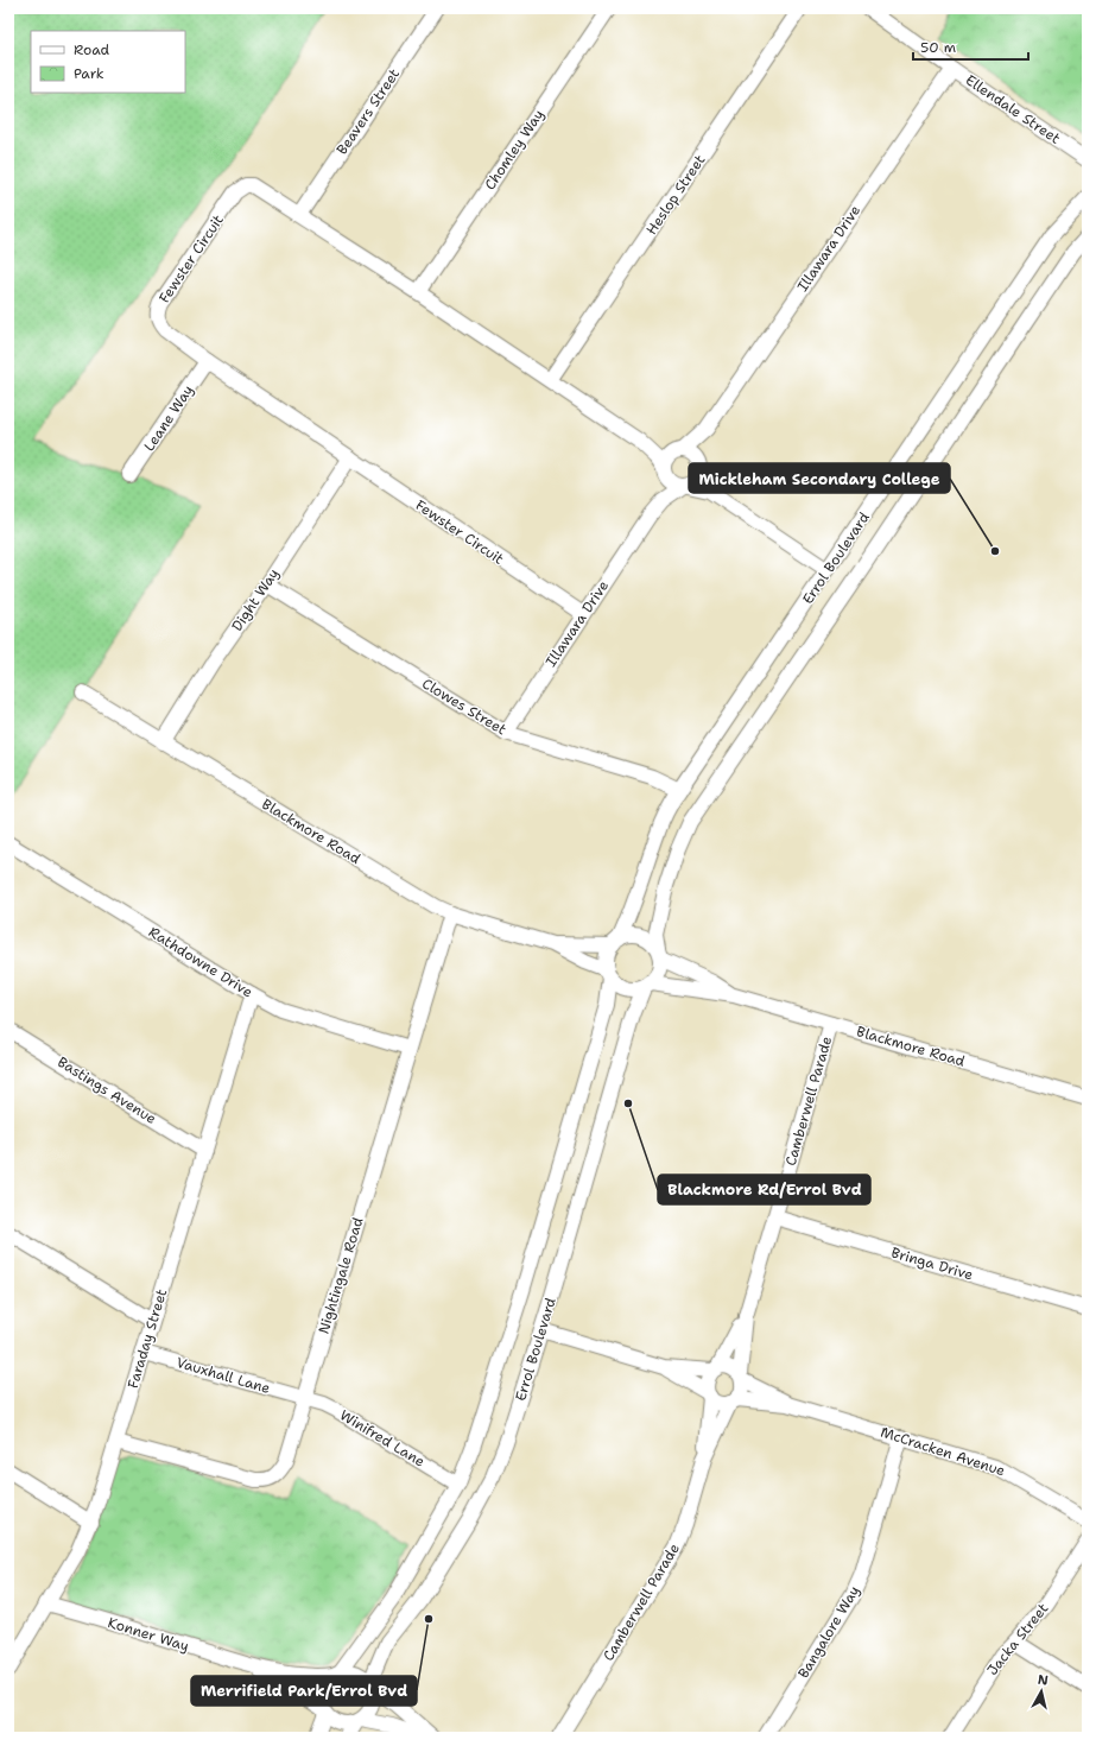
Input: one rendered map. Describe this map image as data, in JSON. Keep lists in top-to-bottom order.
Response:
{
  "streets": {
    "street": [
      "Ellendale Street",
      "Beavers Street",
      "Chomley Way",
      "Heslop Street",
      "Illawara Drive",
      "Fewster Circuit",
      "Leane Way",
      "Errol Boulevard",
      "Dight Way",
      "Clowes Street",
      "Blackmore Road",
      "Rathdowne Drive",
      "Bastings Avenue",
      "Camberwell Parade",
      "Bringa Drive",
      "Nightingale Road",
      "Faraday Street",
      "Vauxhall Lane",
      "Winifred Lane",
      "McCracken Avenue",
      "Bangalore Way",
      "Konner Way",
      "Jacka Street"
    ]
  },
  "crossings": [
    ["Ellendale Street", "Illawara Drive"],
    ["Beavers Street", "Fewster Circuit"],
    ["Chomley Way", "Fewster Circuit"],
    ["Heslop Street", "Fewster Circuit"],
    ["Illawara Drive", "Fewster Circuit"],
    ["Illawara Drive", "Clowes Street"],
    ["Fewster Circuit", "Leane Way"],
    ["Fewster Circuit", "Dight Way"],
    ["Errol Boulevard", "Clowes Street"],
    ["Errol Boulevard", "Blackmore Road"],
    ["Errol Boulevard", "Winifred Lane"],
    ["Errol Boulevard", "Konner Way"],
    ["Dight Way", "Clowes Street"],
    ["Dight Way", "Blackmore Road"],
    ["Blackmore Road", "Camberwell Parade"],
    ["Blackmore Road", "Nightingale Road"],
    ["Rathdowne Drive", "Nightingale Road"],
    ["Rathdowne Drive", "Faraday Street"],
    ["Bastings Avenue", "Faraday Street"],
    ["Camberwell Parade", "Bringa Drive"],
    ["Camberwell Parade", "McCracken Avenue"],
    ["Nightingale Road", "Faraday Street"],
    ["Nightingale Road", "Vauxhall Lane"],
    ["Nightingale Road", "Winifred Lane"],
    ["Faraday Street", "Vauxhall Lane"],
    ["Faraday Street", "Konner Way"],
    ["Vauxhall Lane", "Winifred Lane"],
    ["McCracken Avenue", "Bangalore Way"]
  ],
  "places": ["Mickleham Secondary College", "Blackmore Rd/Errol Bvd", "Merrifield Park/Errol Bvd"],
  "legend": ["Road", "Park"],
  "scale_bar": "50 m",
  "north": "top"
}
